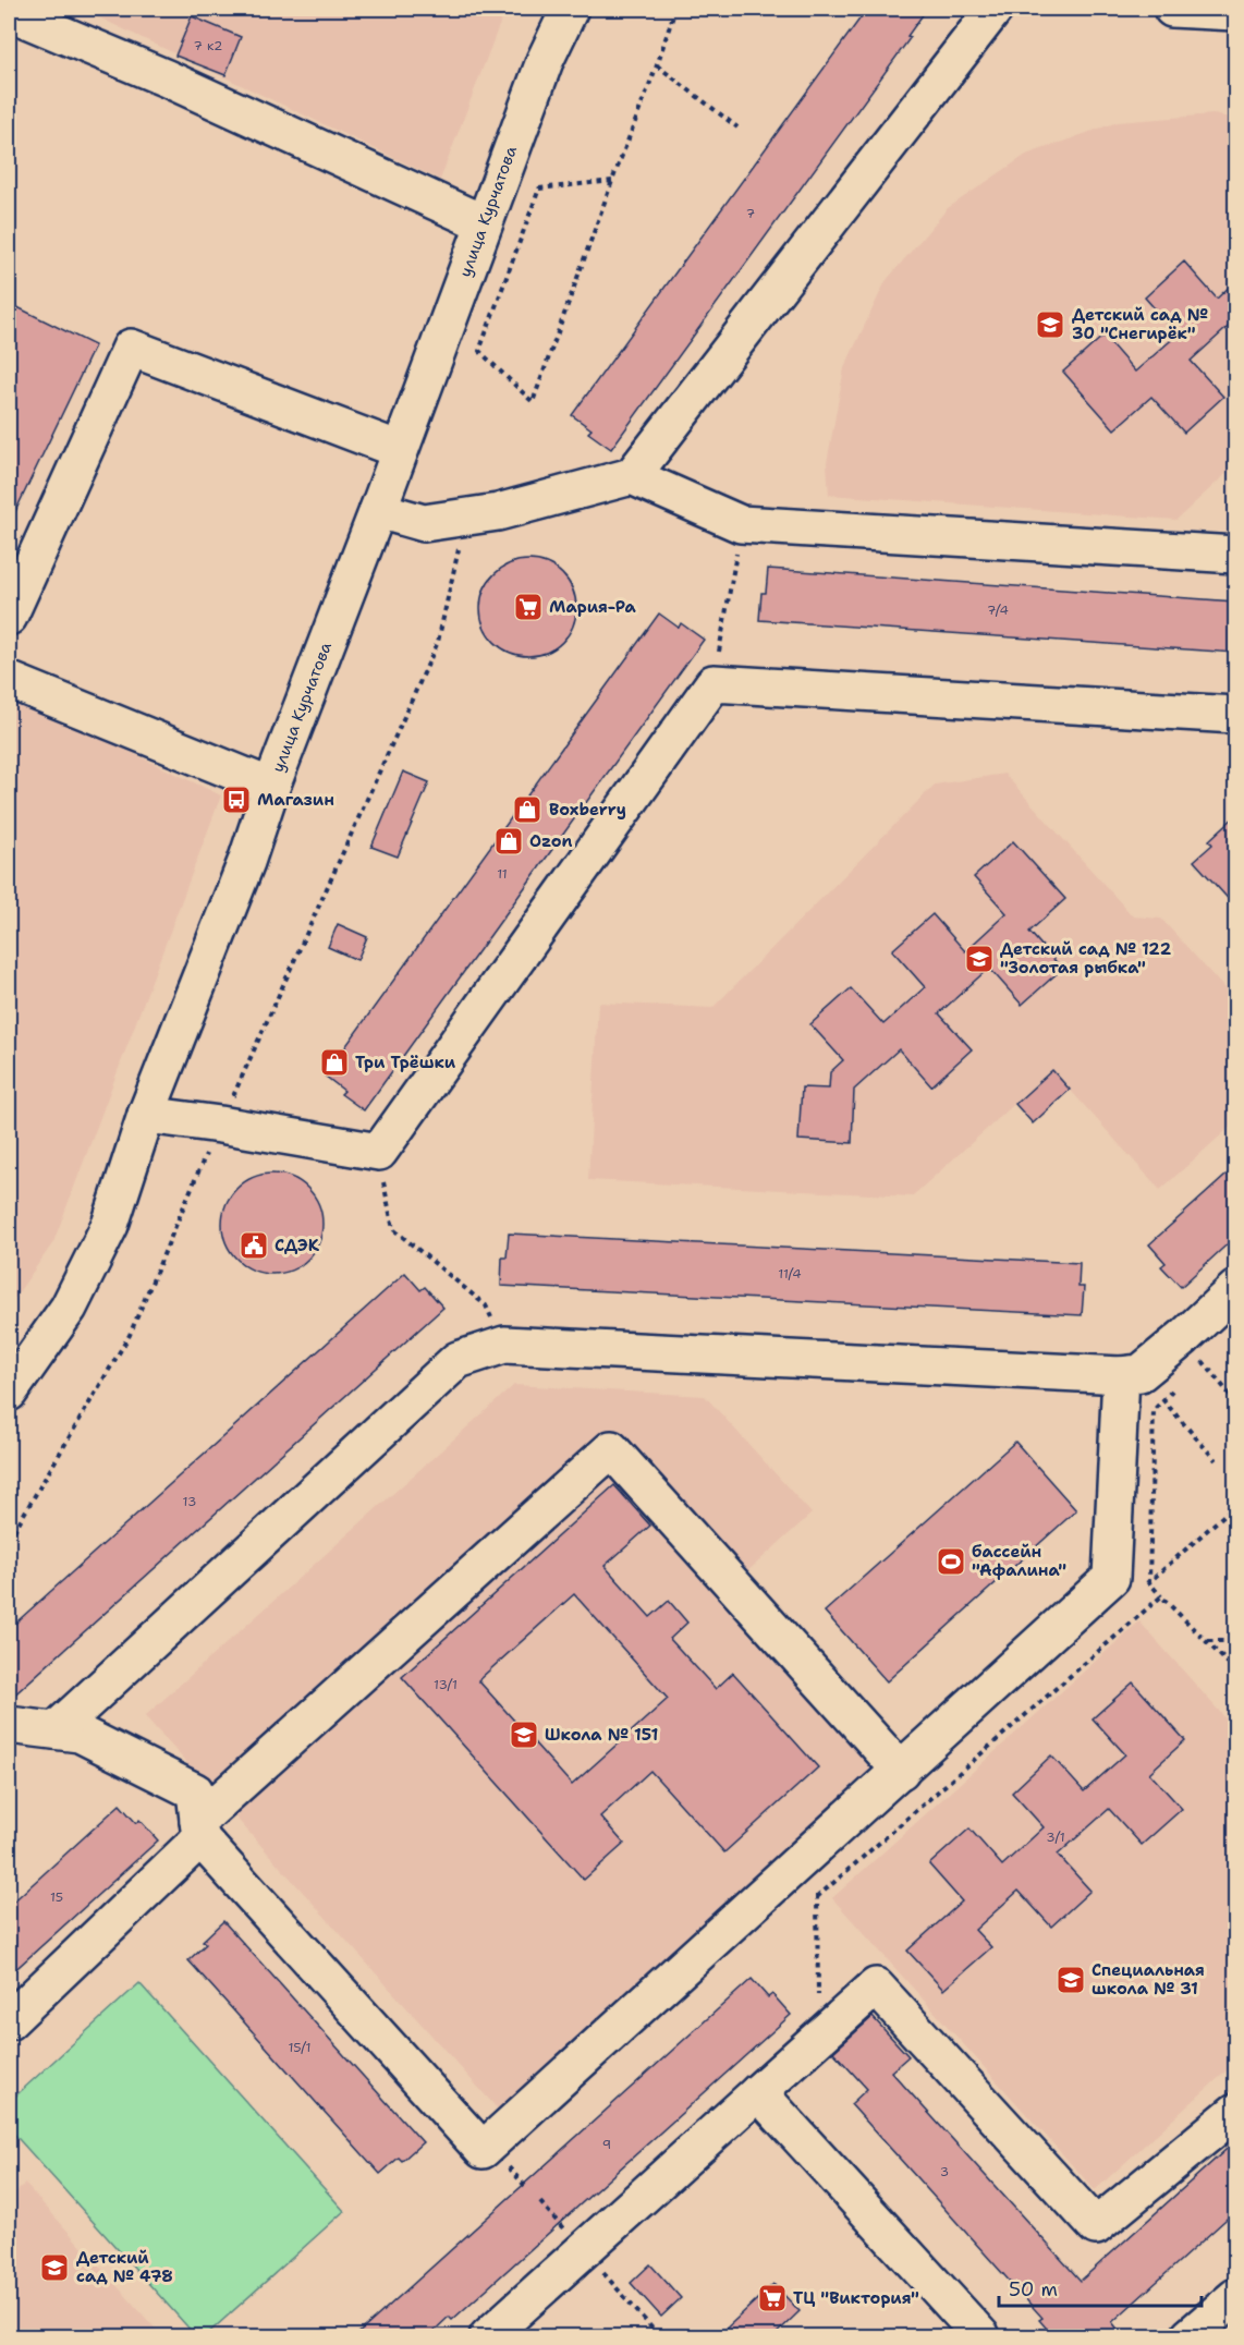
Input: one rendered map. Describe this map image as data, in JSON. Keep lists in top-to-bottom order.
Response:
{
  "streets": {
    "main road": ["улица Курчатова"]
  },
  "places": {
    "school or university": [
      "Детский сад № 30 \"Снегирёк\"",
      "Детский сад № 122 \"Золотая рыбка\"",
      "Школа № 151",
      "Специальная школа № 31",
      "Детский сад № 478"
    ],
    "supermarket": ["Мария-Ра", "ТЦ \"Виктория\""],
    "bus stop": ["Магазин"],
    "shop": ["Boxberry", "Ozon", "Три Трёшки"],
    "public building": ["СДЭК"],
    "sports": ["бассейн \"Афалина\""]
  },
  "house_numbers": [
    "7 к2",
    "7",
    "7/4",
    "11",
    "11/4",
    "13",
    "13/1",
    "3/1",
    "15",
    "15/1",
    "9",
    "3"
  ],
  "scale_bar": "50 m"
}
